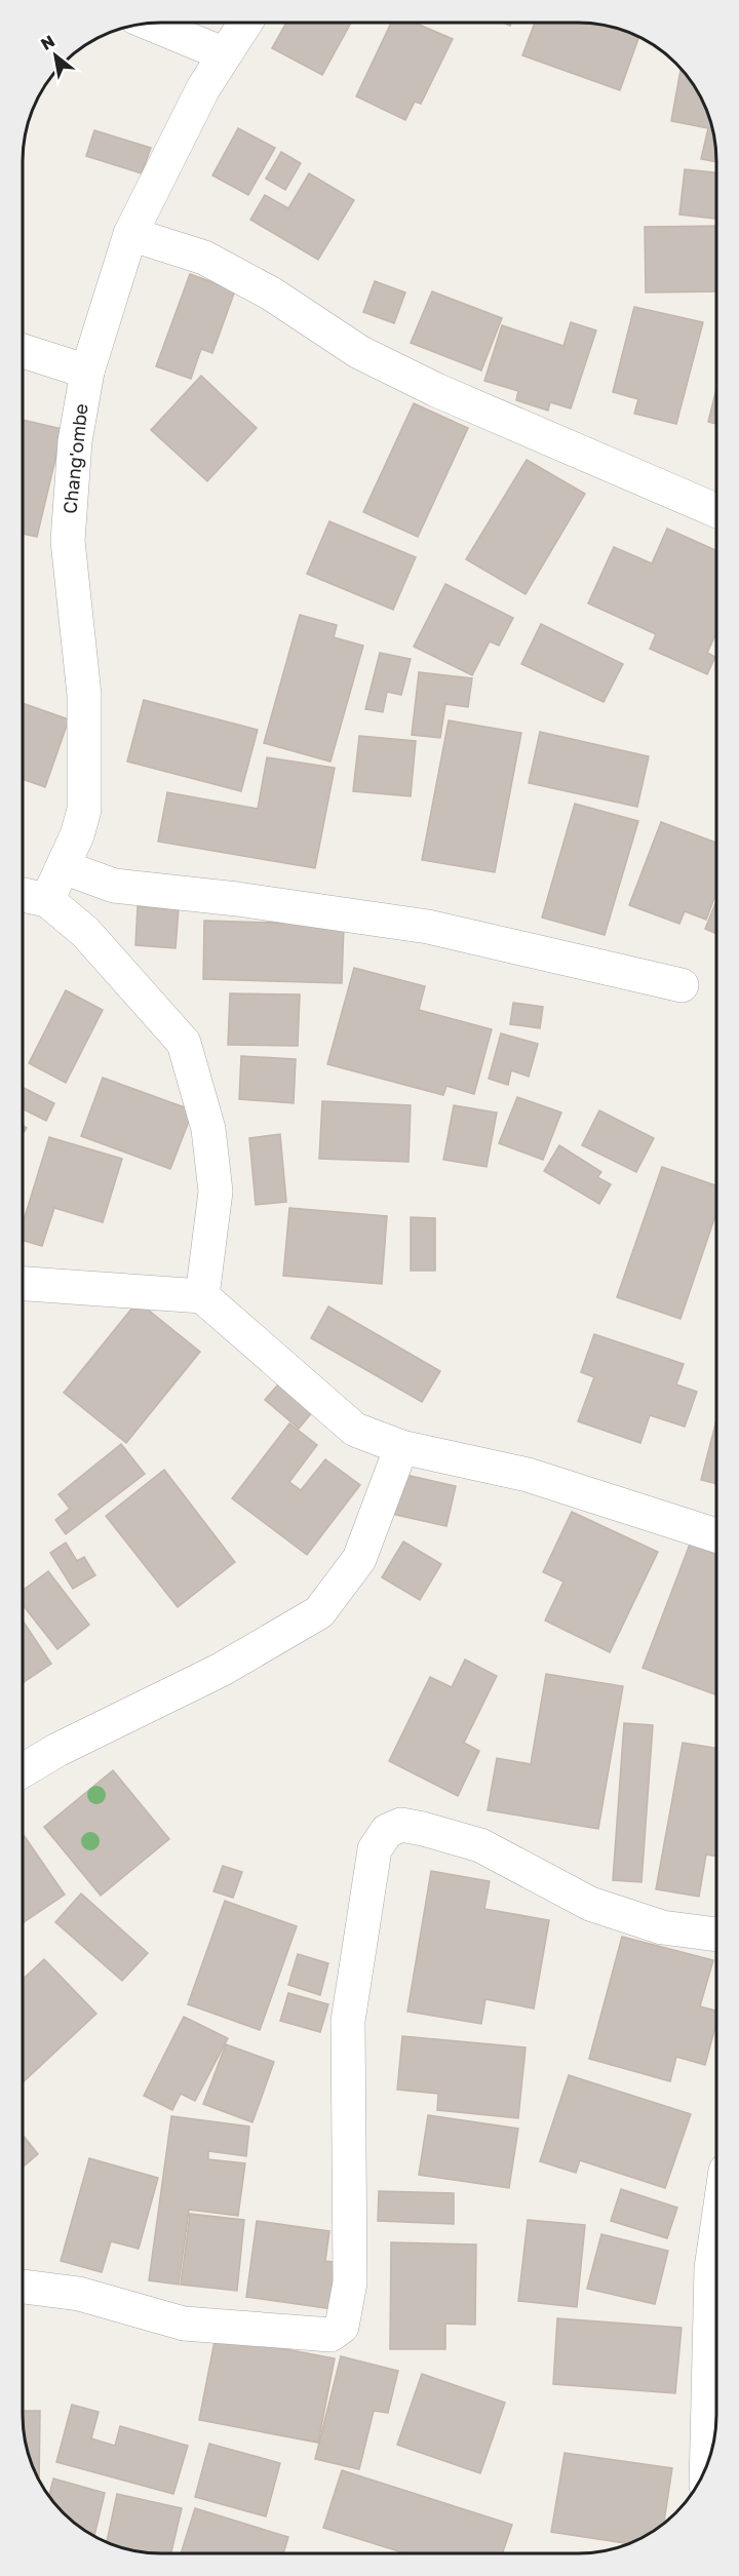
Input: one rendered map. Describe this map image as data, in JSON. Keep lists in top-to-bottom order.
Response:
{
  "streets": {
    "street": ["Chang'ombe"]
  },
  "north": "top left"
}
